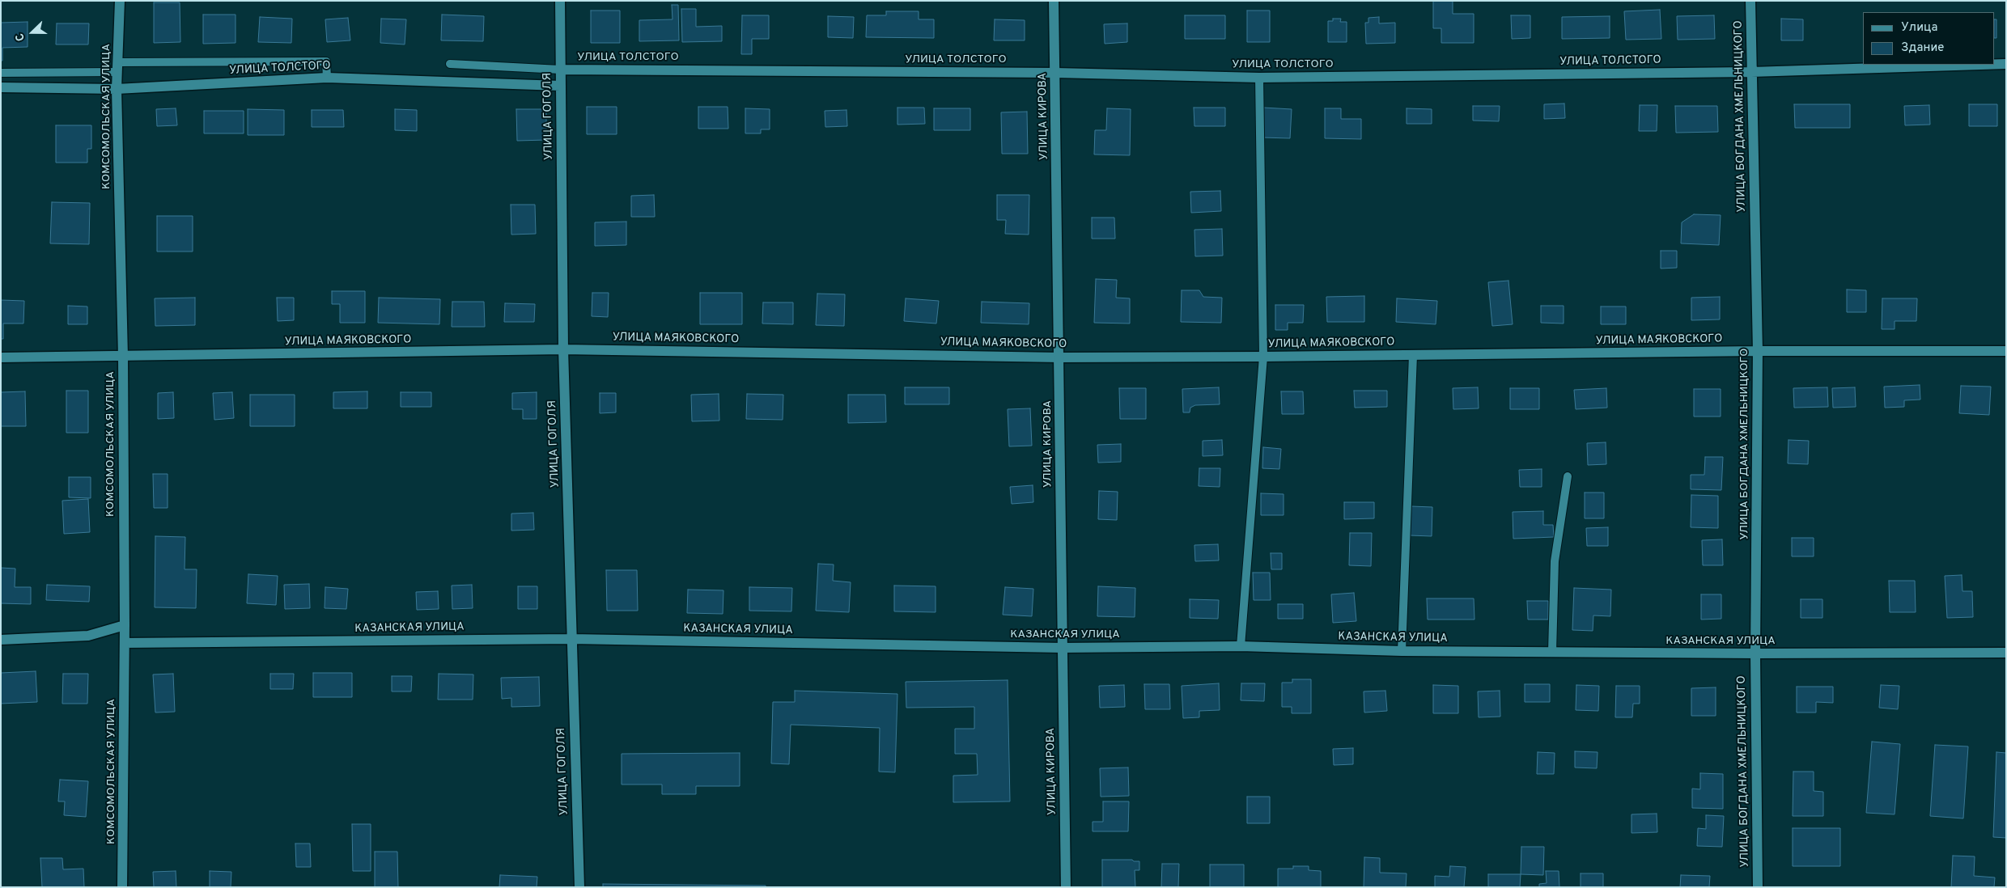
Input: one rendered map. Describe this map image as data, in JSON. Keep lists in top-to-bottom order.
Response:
{
  "streets": {
    "street": [
      "УЛИЦА ТОЛСТОГО",
      "КОМСОМОЛЬСКАЯ УЛИЦА",
      "УЛИЦА ГОГОЛЯ",
      "УЛИЦА КИРОВА",
      "УЛИЦА БОГДАНА ХМЕЛЬНИЦКОГО",
      "УЛИЦА МАЯКОВСКОГО",
      "КАЗАНСКАЯ УЛИЦА"
    ]
  },
  "crossings": [
    ["УЛИЦА ТОЛСТОГО", "КОМСОМОЛЬСКАЯ УЛИЦА"],
    ["УЛИЦА ТОЛСТОГО", "УЛИЦА ГОГОЛЯ"],
    ["УЛИЦА ТОЛСТОГО", "УЛИЦА КИРОВА"],
    ["УЛИЦА ТОЛСТОГО", "УЛИЦА БОГДАНА ХМЕЛЬНИЦКОГО"],
    ["КОМСОМОЛЬСКАЯ УЛИЦА", "УЛИЦА МАЯКОВСКОГО"],
    ["КОМСОМОЛЬСКАЯ УЛИЦА", "КАЗАНСКАЯ УЛИЦА"],
    ["УЛИЦА ГОГОЛЯ", "УЛИЦА МАЯКОВСКОГО"],
    ["УЛИЦА ГОГОЛЯ", "КАЗАНСКАЯ УЛИЦА"],
    ["УЛИЦА КИРОВА", "УЛИЦА МАЯКОВСКОГО"],
    ["УЛИЦА КИРОВА", "КАЗАНСКАЯ УЛИЦА"],
    ["УЛИЦА БОГДАНА ХМЕЛЬНИЦКОГО", "УЛИЦА МАЯКОВСКОГО"],
    ["УЛИЦА БОГДАНА ХМЕЛЬНИЦКОГО", "КАЗАНСКАЯ УЛИЦА"]
  ],
  "legend": ["Улица", "Здание"],
  "north": "left"
}
